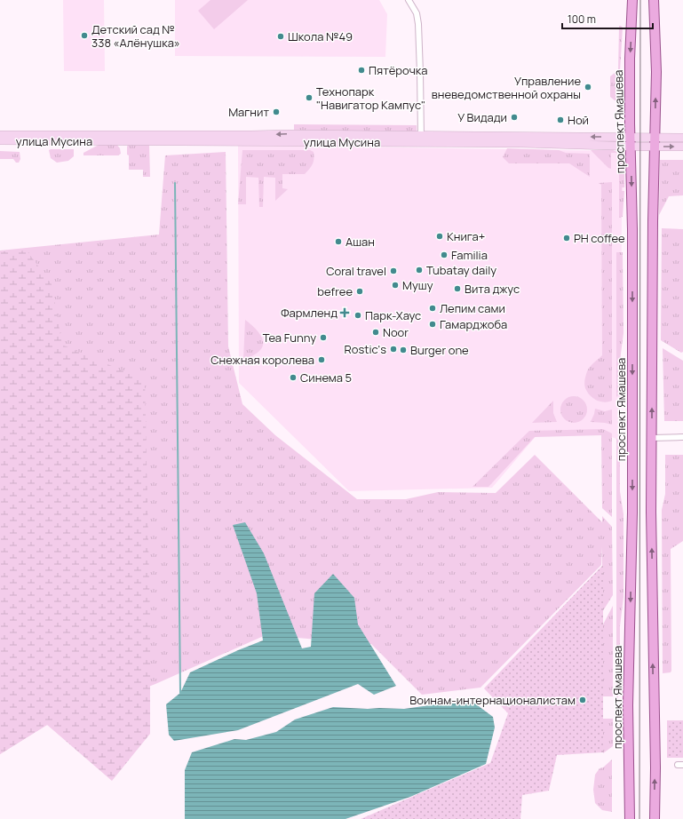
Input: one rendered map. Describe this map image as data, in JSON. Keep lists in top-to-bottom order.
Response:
{
  "streets": {
    "main road": ["проспект Ямашева"],
    "street": ["улица Мусина"]
  },
  "crossings": [
    ["проспект Ямашева", "улица Мусина"]
  ],
  "places": {
    "other": [
      "Детский сад № 338 «Алёнушка»",
      "Школа №49",
      "Пятёрочка",
      "Управление вневедомственной охраны",
      "Технопарк \"Навигатор Кампус\"",
      "Магнит",
      "У Видади",
      "Ной",
      "Книга+",
      "PH coffee",
      "Ашан",
      "Familia",
      "Tubatay daily",
      "Coral travel",
      "Мушу",
      "Вита джус",
      "befree",
      "Лепим сами",
      "Парк-Хаус",
      "Гамарджоба",
      "Noor",
      "Tea Funny",
      "Rostiс's",
      "Burger one",
      "Снежная королева",
      "Синема 5",
      "Воинам-интернационалистам"
    ],
    "health": ["Фармленд"]
  },
  "scale_bar": "100 m"
}
